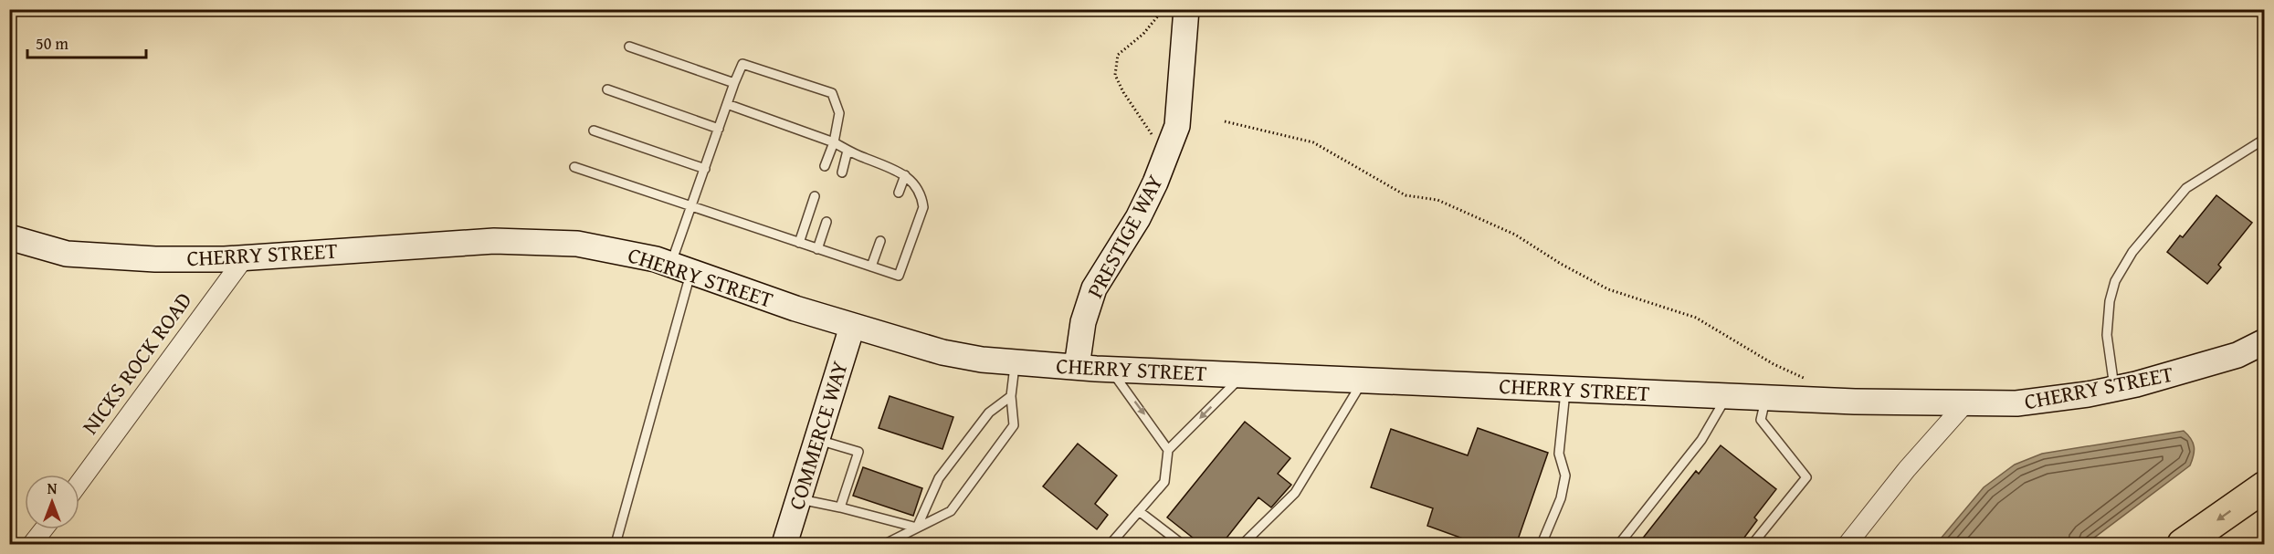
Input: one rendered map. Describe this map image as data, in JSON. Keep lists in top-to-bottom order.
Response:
{
  "streets": {
    "main road": ["PRESTIGE WAY", "CHERRY STREET", "COMMERCE WAY"],
    "street": ["NICKS ROCK ROAD"]
  },
  "crossings": [
    ["PRESTIGE WAY", "CHERRY STREET"],
    ["CHERRY STREET", "NICKS ROCK ROAD"],
    ["CHERRY STREET", "COMMERCE WAY"]
  ],
  "scale_bar": "50 m",
  "north": "top"
}
